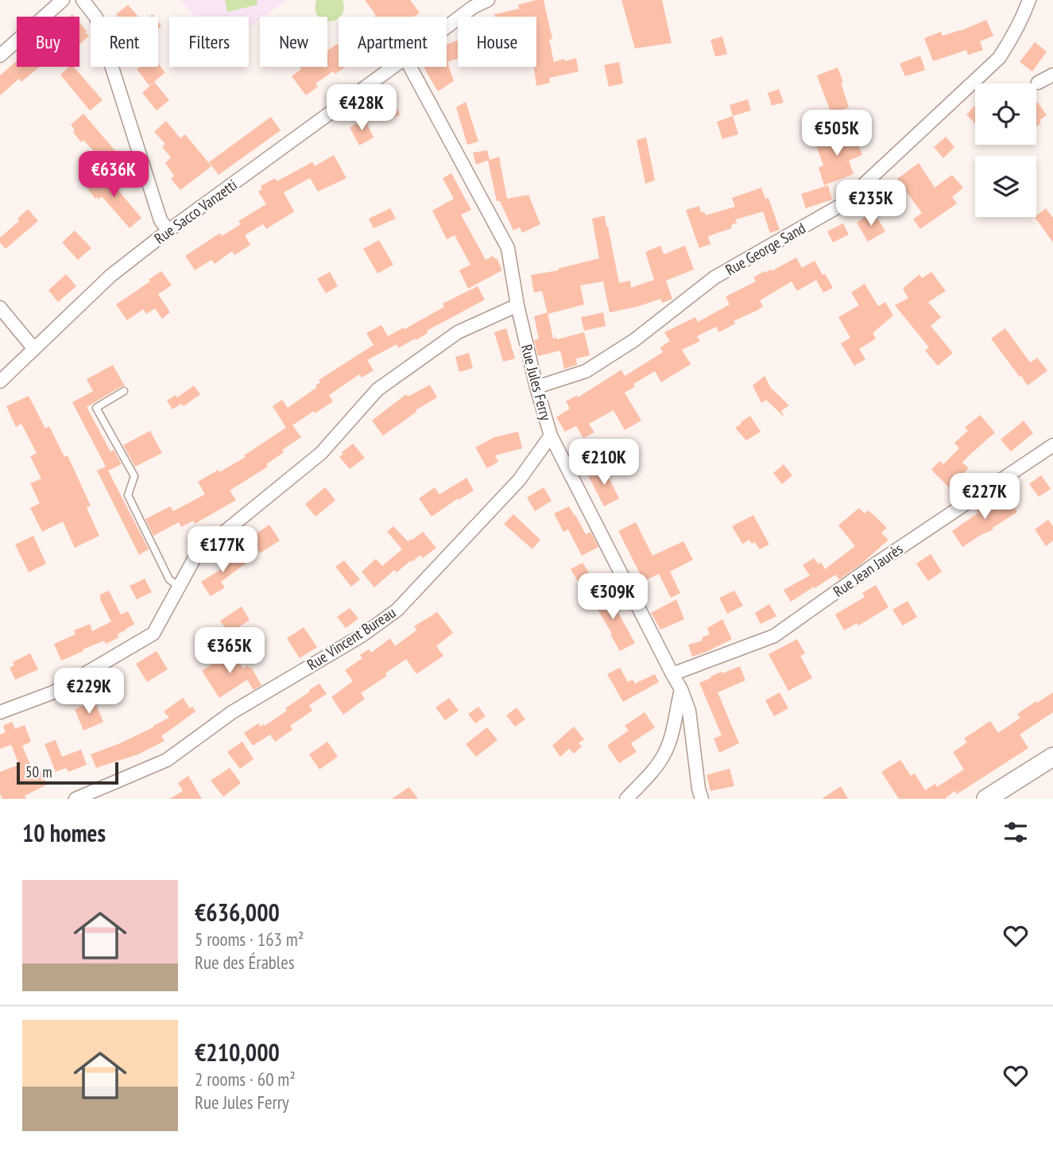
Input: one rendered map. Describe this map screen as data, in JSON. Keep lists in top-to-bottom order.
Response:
{
  "streets": {
    "street": [
      "Rue Sacco Vanzetti",
      "Rue George Sand",
      "Rue Jules Ferry",
      "Rue Jean Jaurès",
      "Rue Vincent Bureau"
    ]
  },
  "crossings": [
    ["Rue George Sand", "Rue Jules Ferry"],
    ["Rue Jules Ferry", "Rue Jean Jaurès"],
    ["Rue Jules Ferry", "Rue Vincent Bureau"]
  ],
  "scale_bar": "50 m",
  "page": {
    "chip": [
      "Buy",
      "Rent",
      "Filters",
      "New",
      "Apartment",
      "House"
    ],
    "price": [
      "€428K",
      "€505K",
      "€636K",
      "€235K",
      "€210K",
      "€227K",
      "€177K",
      "€309K",
      "€365K",
      "€229K"
    ],
    "scale": "50 m",
    "heading": "10 homes",
    "list": [
      {
        "name": "€636,000",
        "note": "5 rooms · 163 m² · Rue des Érables"
      },
      {
        "name": "€210,000",
        "note": "2 rooms · 60 m² · Rue Jules Ferry"
      }
    ]
  }
}
